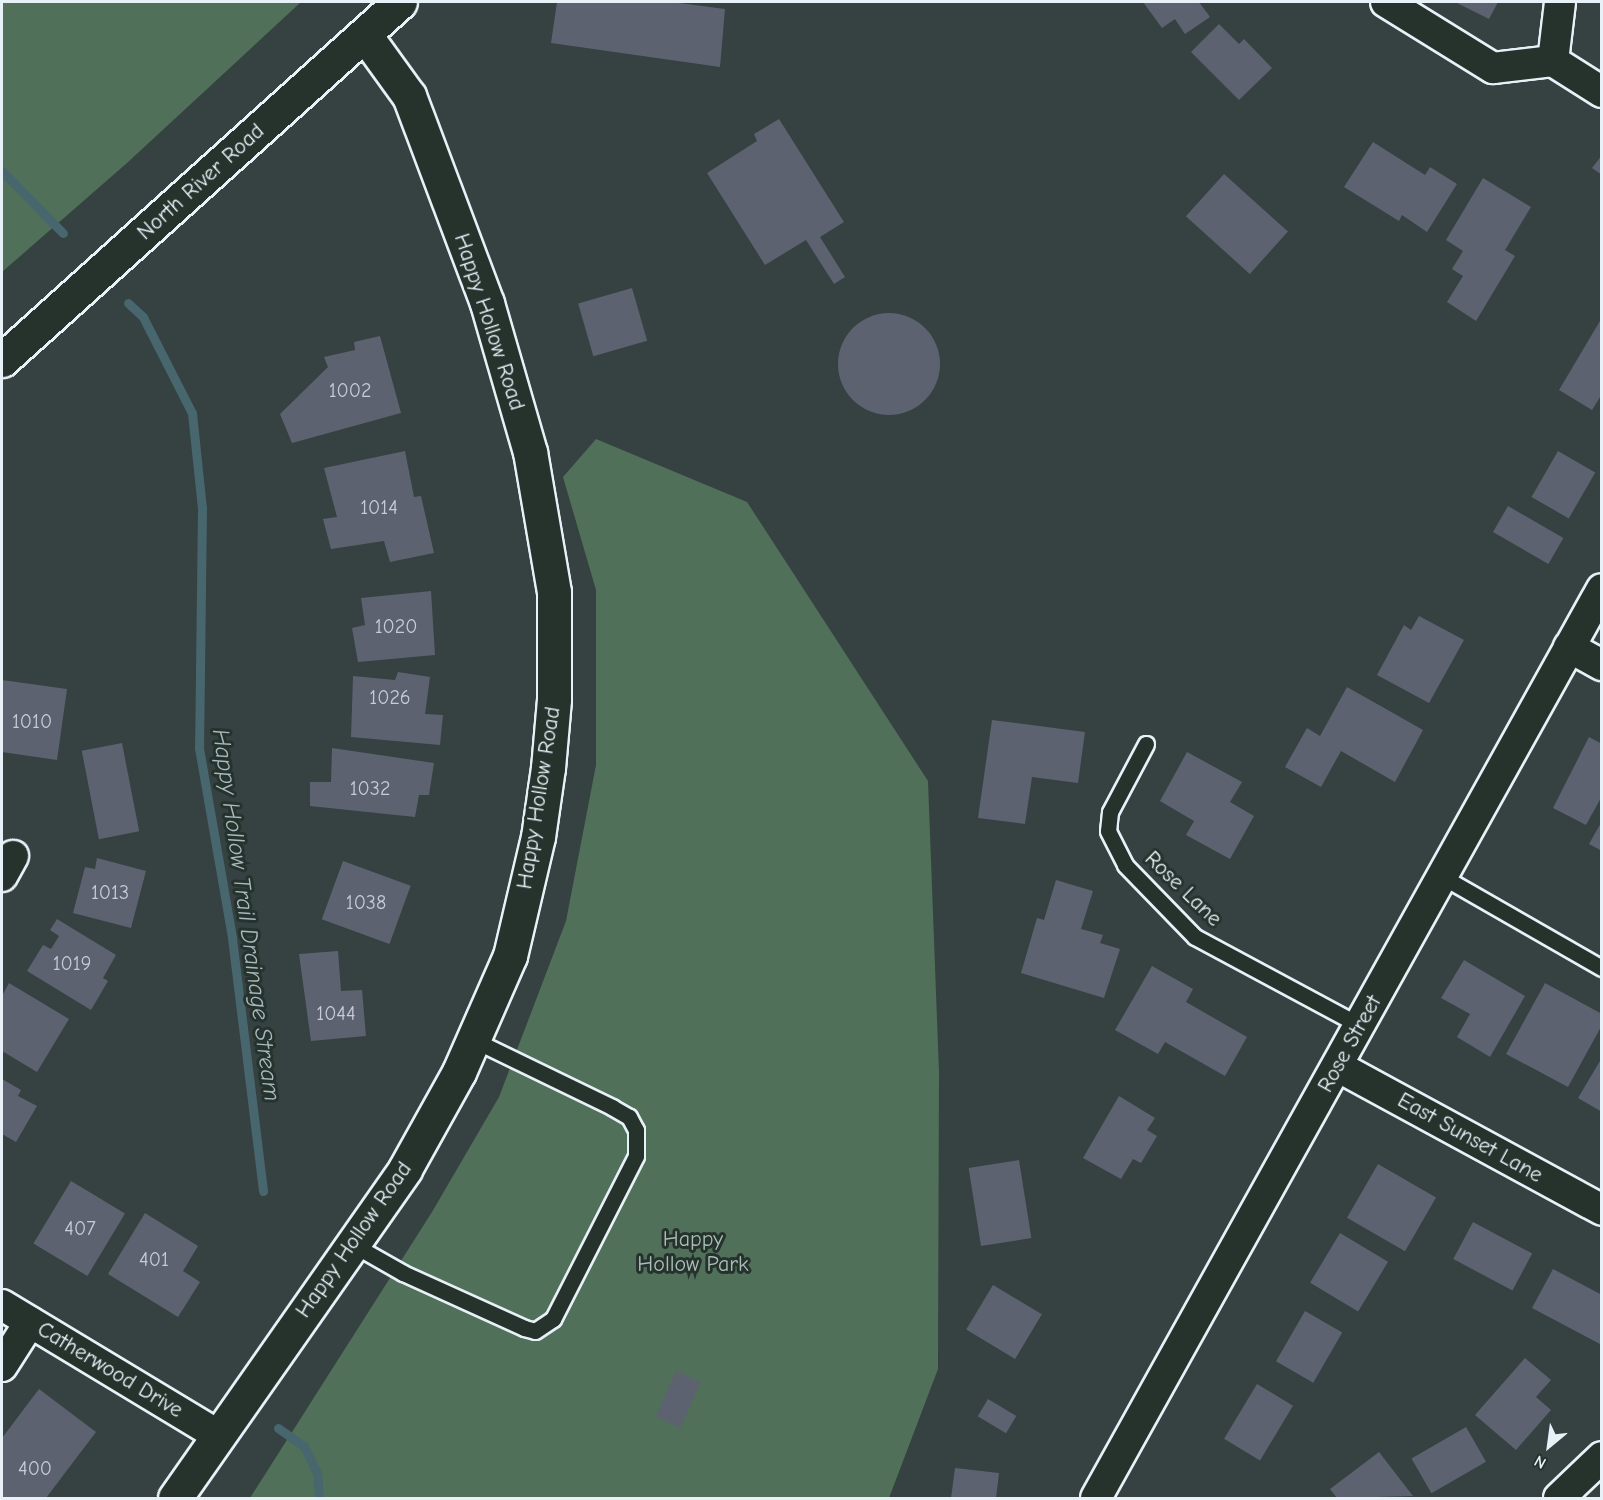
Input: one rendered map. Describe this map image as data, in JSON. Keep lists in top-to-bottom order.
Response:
{
  "streets": {
    "main road": ["North River Road", "Happy Hollow Road"],
    "street": ["Rose Street", "East Sunset Lane", "Catherwood Drive"],
    "lane": ["Rose Lane"]
  },
  "crossings": [
    ["North River Road", "Happy Hollow Road"],
    ["Happy Hollow Road", "Catherwood Drive"],
    ["Rose Lane", "Rose Street"],
    ["Rose Street", "East Sunset Lane"]
  ],
  "water": ["Happy Hollow Trail Drainage Stream"],
  "parks": ["Happy Hollow Park"],
  "house_numbers": [
    "1002",
    "1014",
    "1020",
    "1026",
    "1010",
    "1032",
    "1013",
    "1038",
    "1019",
    "1044",
    "407",
    "401",
    "400"
  ],
  "north": "bottom left"
}
